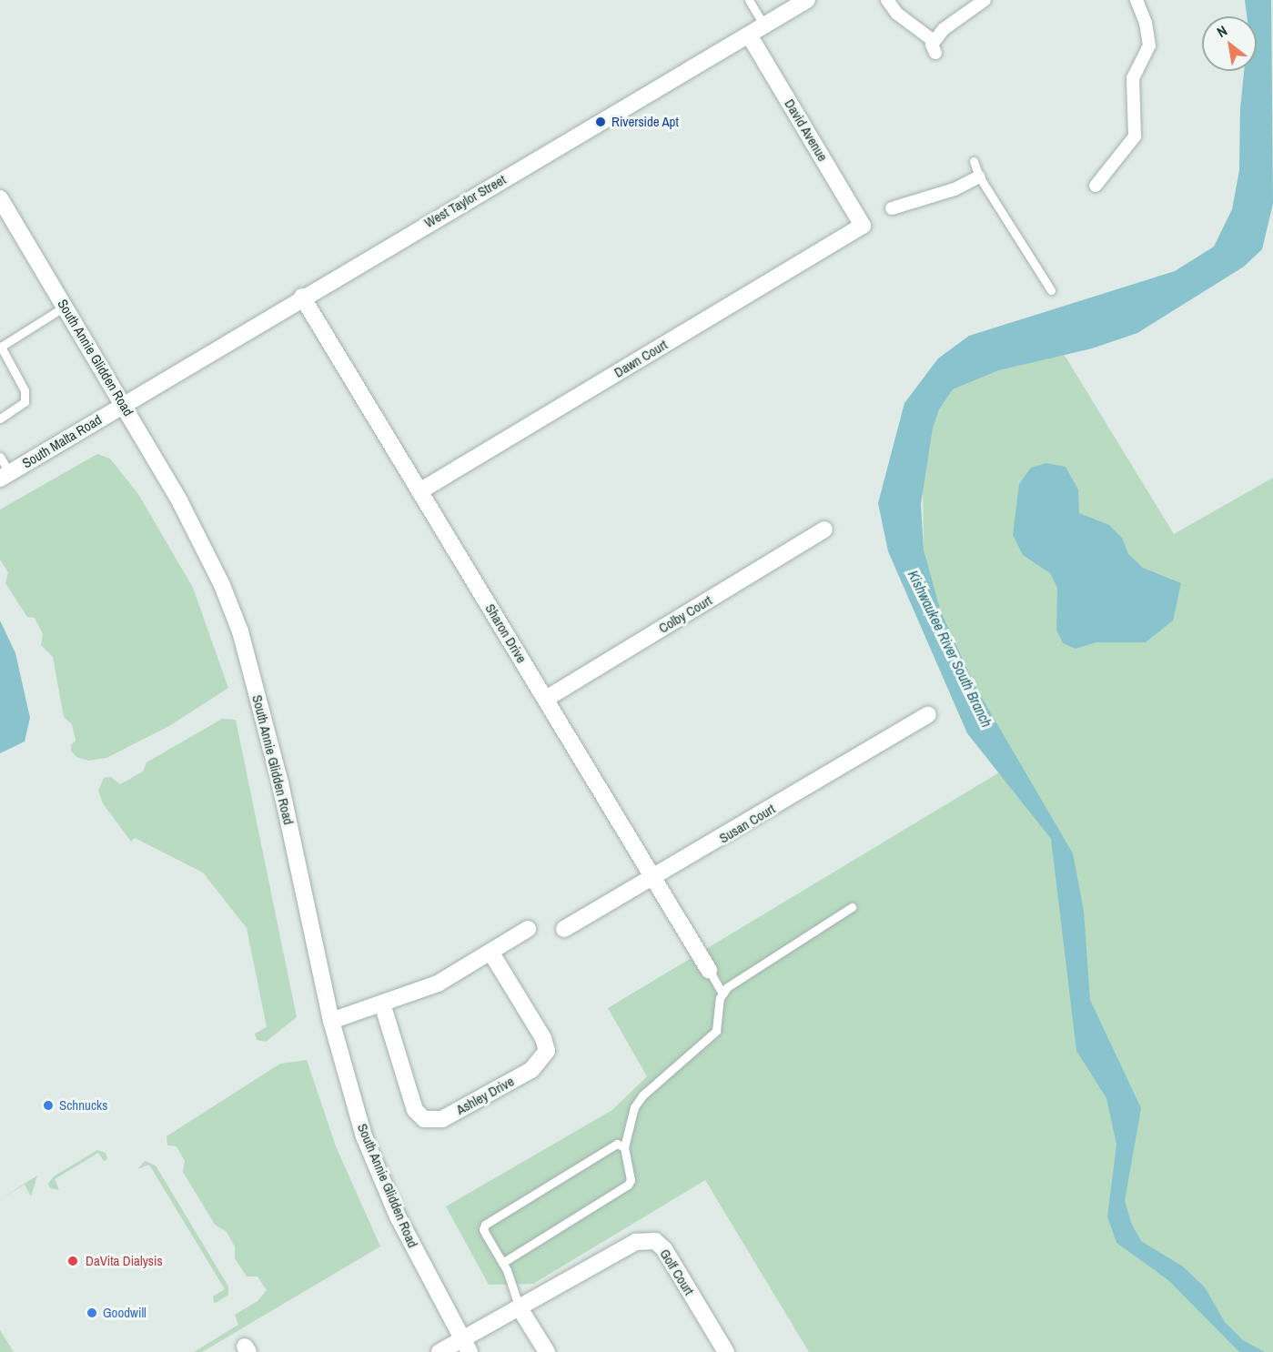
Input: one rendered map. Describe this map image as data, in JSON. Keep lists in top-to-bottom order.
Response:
{
  "streets": {
    "street": [
      "David Avenue",
      "West Taylor Street",
      "South Annie Glidden Road",
      "Dawn Court",
      "South Malta Road",
      "Colby Court",
      "Sharon Drive",
      "Susan Court",
      "Ashley Drive",
      "Golf Court"
    ]
  },
  "crossings": [
    ["David Avenue", "West Taylor Street"],
    ["David Avenue", "Dawn Court"],
    ["West Taylor Street", "South Annie Glidden Road"],
    ["West Taylor Street", "South Malta Road"],
    ["West Taylor Street", "Sharon Drive"],
    ["South Annie Glidden Road", "South Malta Road"],
    ["South Annie Glidden Road", "Golf Court"],
    ["Dawn Court", "Sharon Drive"],
    ["Colby Court", "Sharon Drive"],
    ["Sharon Drive", "Susan Court"]
  ],
  "water": ["Kishwaukee River South Branch"],
  "places": [
    "Riverside Apt",
    "Schnucks",
    "DaVita Dialysis",
    "Goodwill"
  ],
  "north": "top left"
}
